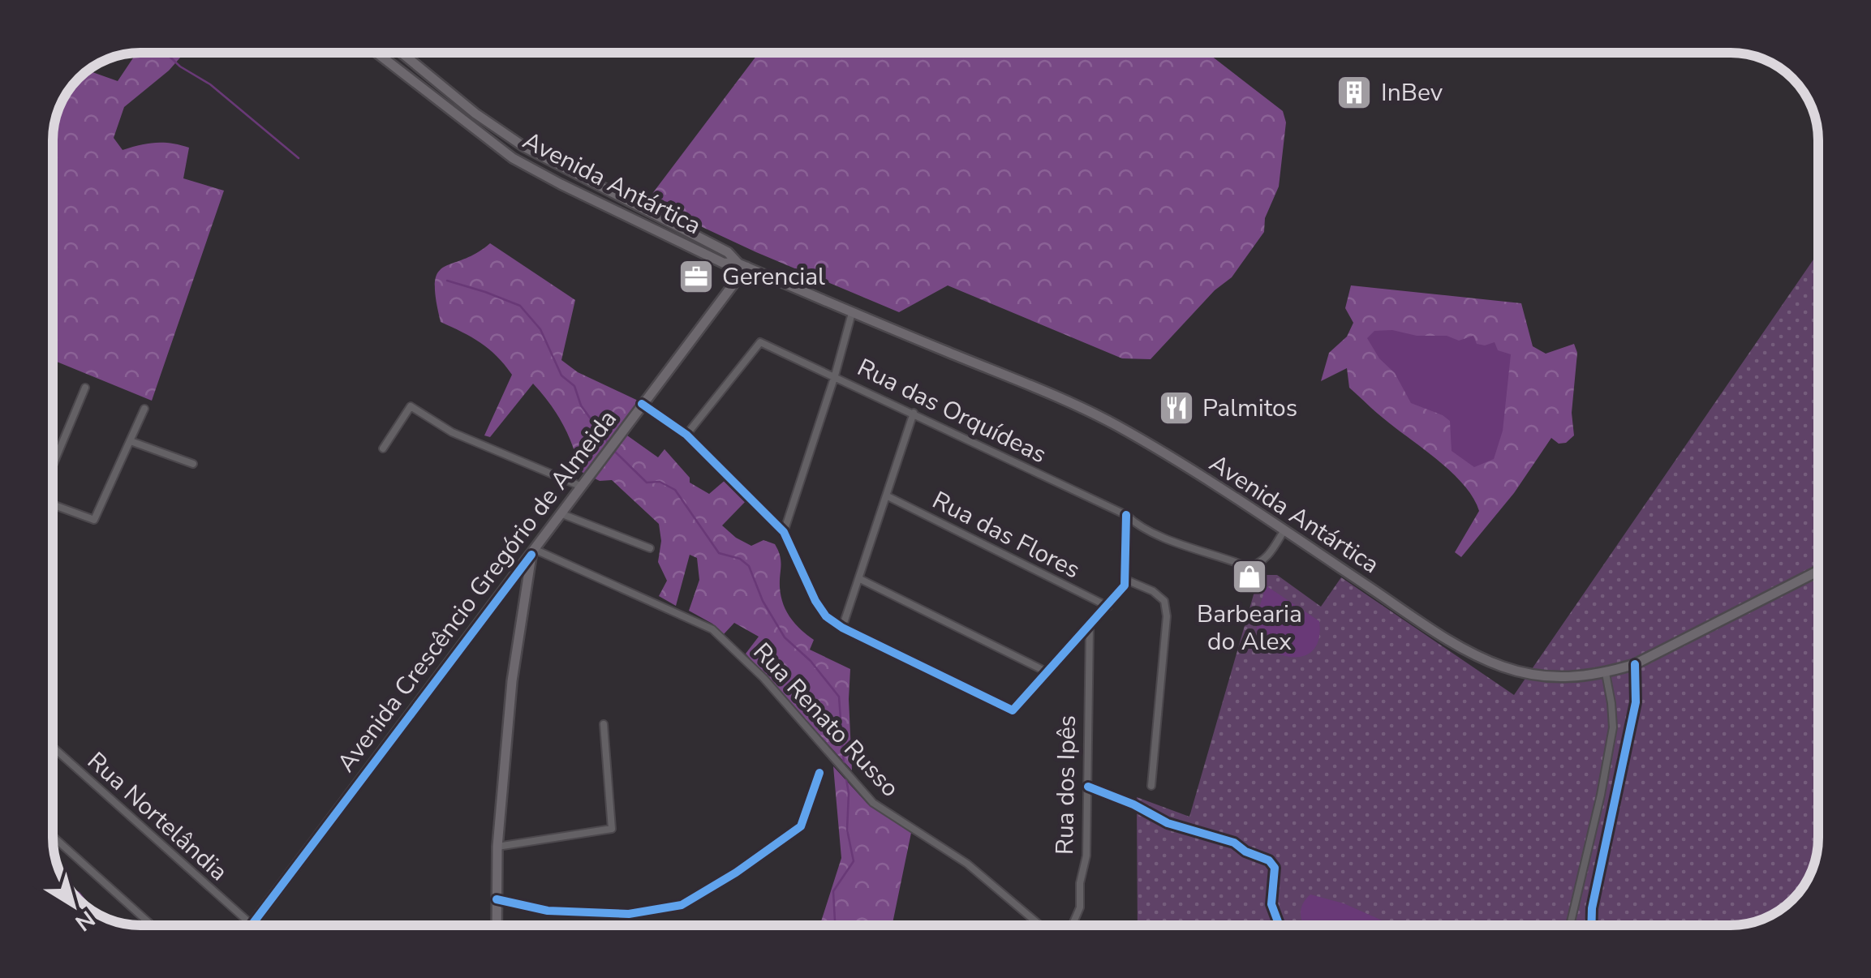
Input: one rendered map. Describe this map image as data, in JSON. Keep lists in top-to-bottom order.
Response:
{
  "streets": {
    "main road": ["Avenida Antártica", "Avenida Crescêncio Gregório de Almeida"],
    "street": [
      "Rua das Orquídeas",
      "Rua das Flores",
      "Rua Renato Russo",
      "Rua dos Ipês",
      "Rua Nortelândia"
    ]
  },
  "crossings": [
    ["Avenida Antártica", "Rua das Orquídeas"],
    ["Avenida Antártica", "Avenida Crescêncio Gregório de Almeida"],
    ["Avenida Crescêncio Gregório de Almeida", "Rua Renato Russo"],
    ["Avenida Crescêncio Gregório de Almeida", "Rua Nortelândia"]
  ],
  "places": {
    "building": ["InBev"],
    "office": ["Gerencial"],
    "restaurant": ["Palmitos"],
    "shop": ["Barbearia do Alex"]
  },
  "north": "bottom right"
}
